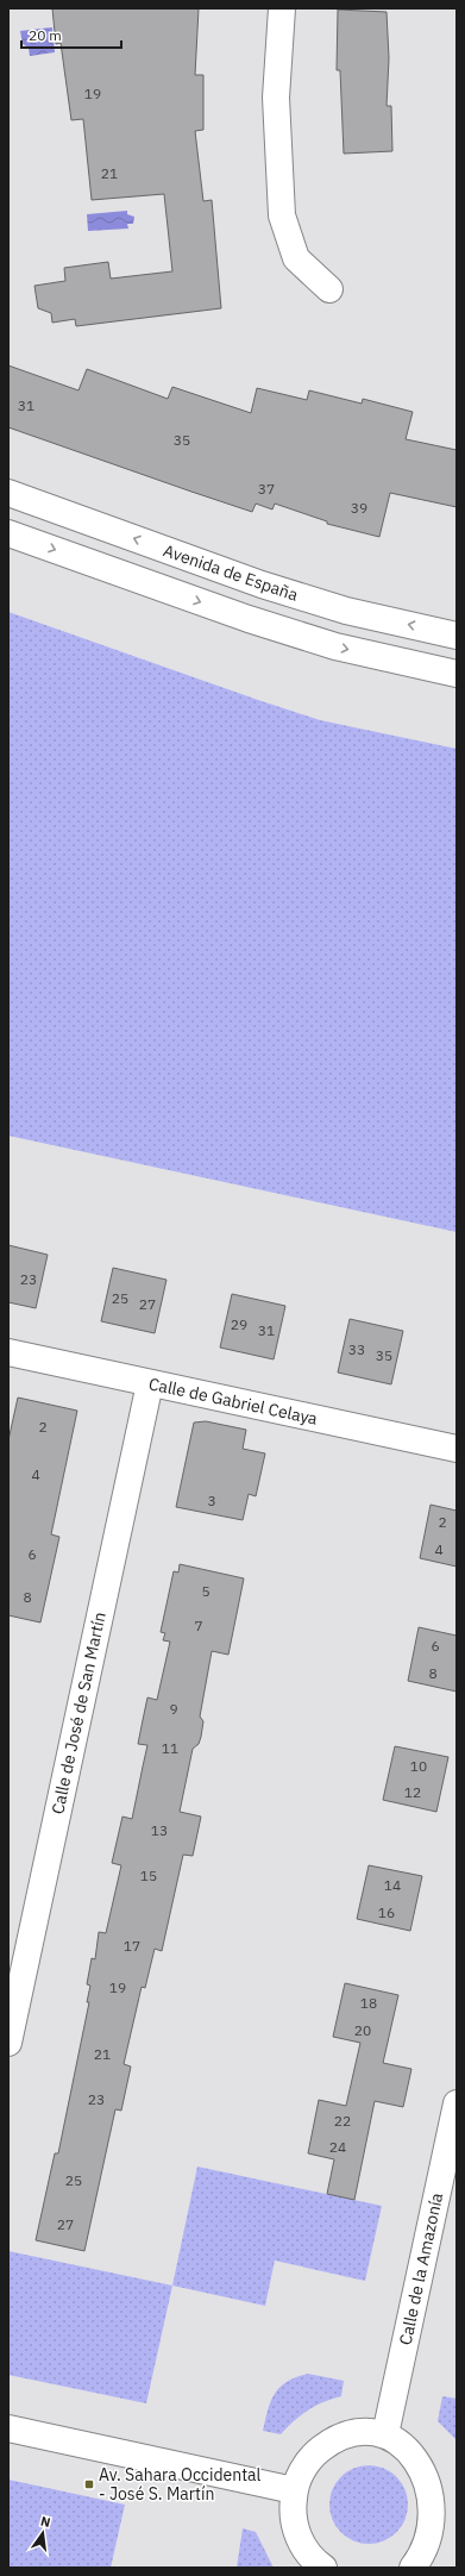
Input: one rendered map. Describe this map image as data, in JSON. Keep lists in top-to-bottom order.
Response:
{
  "streets": {
    "street": [
      "Avenida de España",
      "Calle de Gabriel Celaya",
      "Calle de José de San Martín",
      "Calle de la Amazonía"
    ]
  },
  "crossings": [
    ["Calle de Gabriel Celaya", "Calle de José de San Martín"]
  ],
  "places": {
    "transit": ["Av. Sahara Occidental - José S. Martín"]
  },
  "house_numbers": [
    "19",
    "21",
    "31",
    "35",
    "37",
    "39",
    "23",
    "25",
    "27",
    "29",
    "31",
    "33",
    "35",
    "2",
    "4",
    "3",
    "2",
    "4",
    "6",
    "5",
    "8",
    "7",
    "6",
    "8",
    "9",
    "11",
    "10",
    "12",
    "13",
    "15",
    "14",
    "16",
    "17",
    "19",
    "18",
    "20",
    "21",
    "23",
    "22",
    "24",
    "25",
    "27"
  ],
  "scale_bar": "20 m",
  "north": "top"
}
